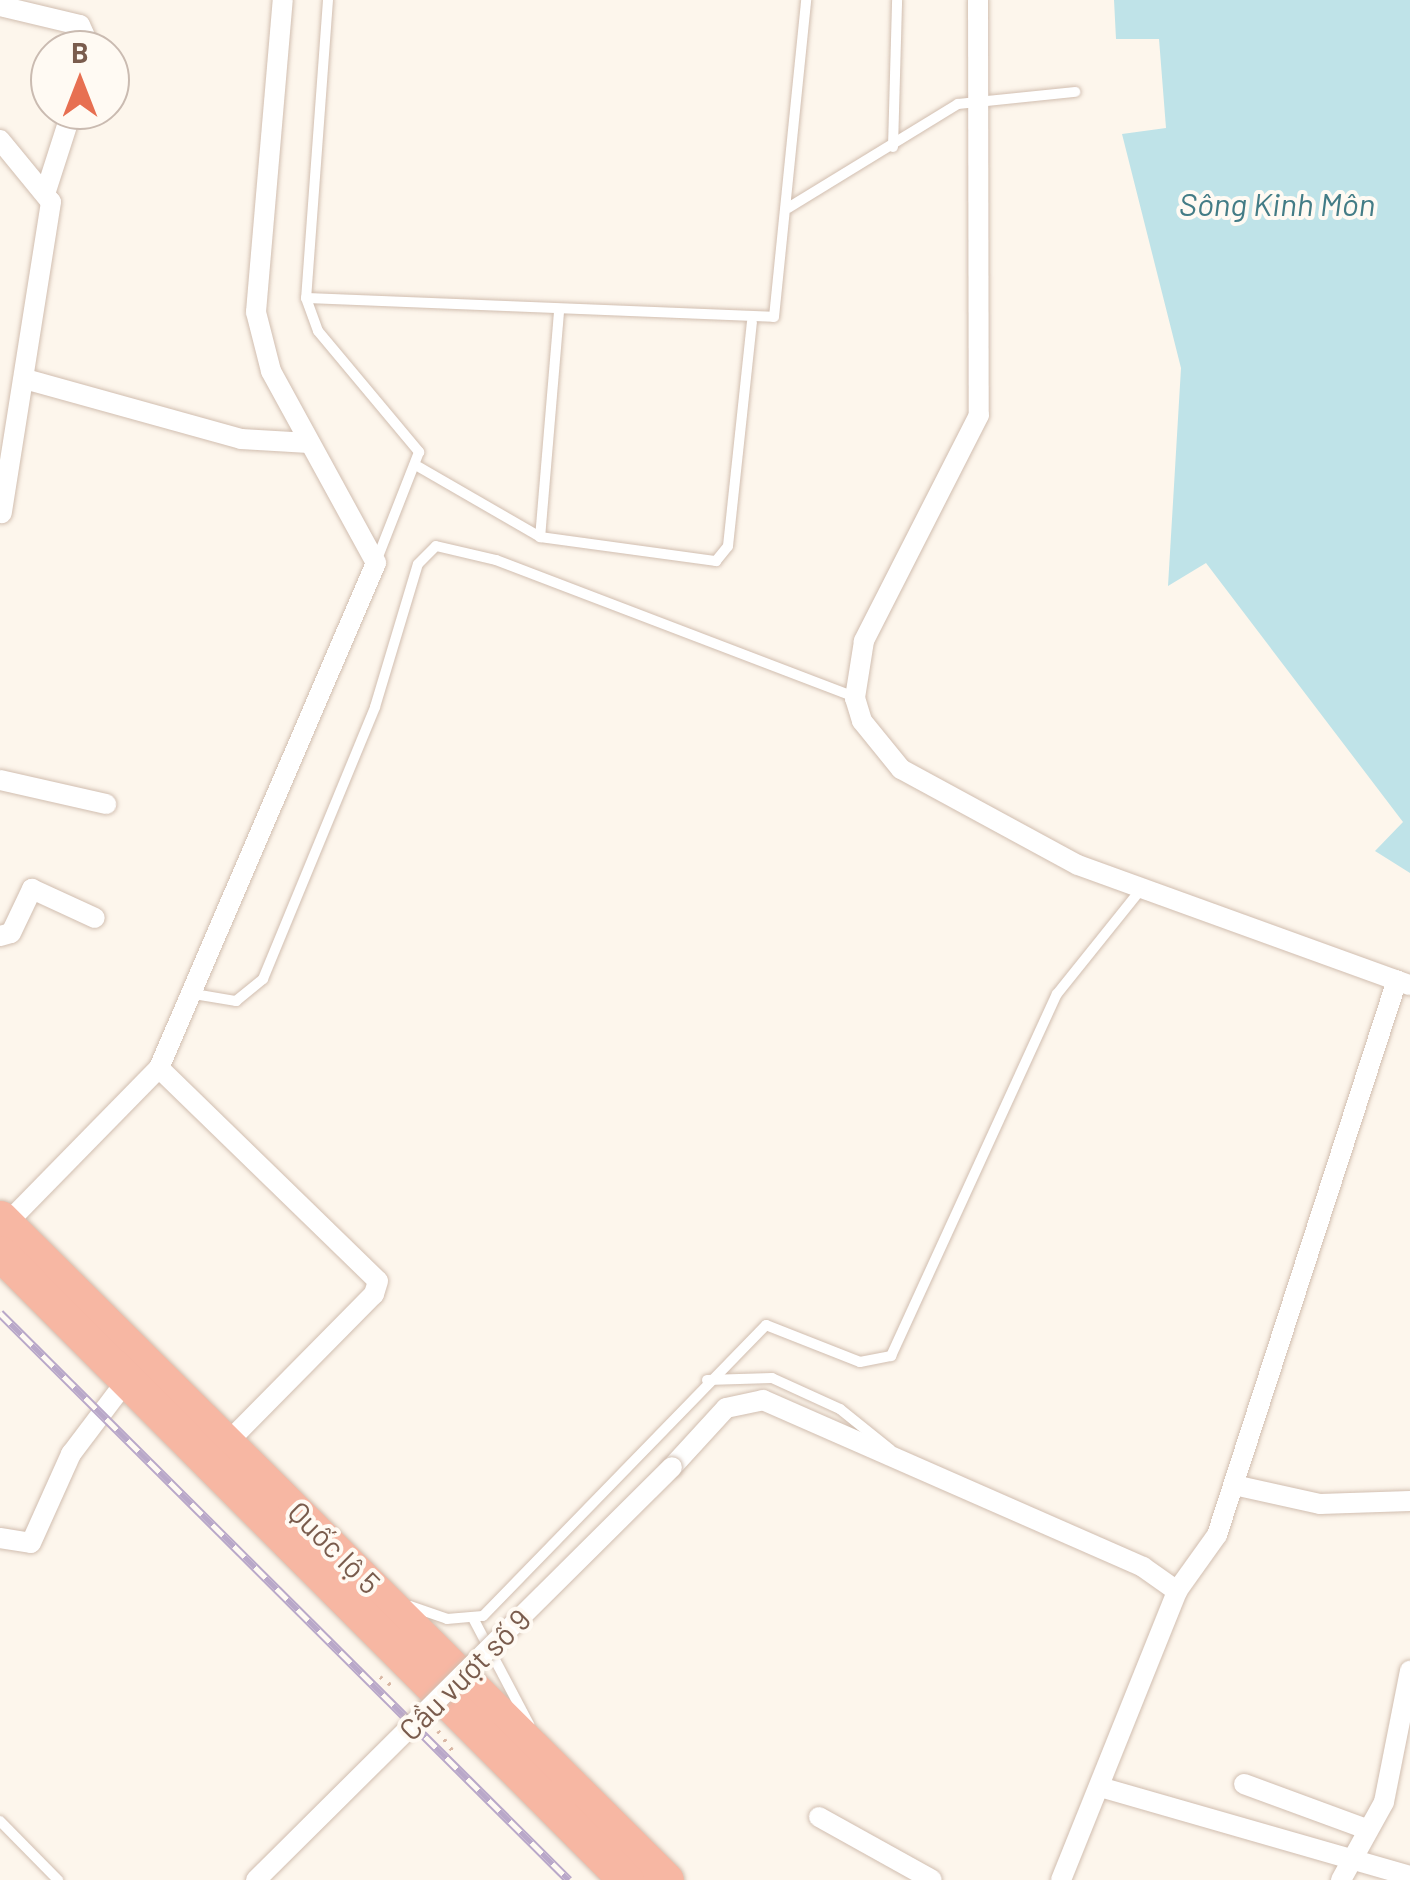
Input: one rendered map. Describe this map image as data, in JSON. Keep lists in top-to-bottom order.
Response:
{
  "streets": {
    "highway": ["Quốc lộ 5"],
    "street": ["Cầu vượt số 9"]
  },
  "water": ["Sông Kinh Môn"],
  "north": "top"
}
